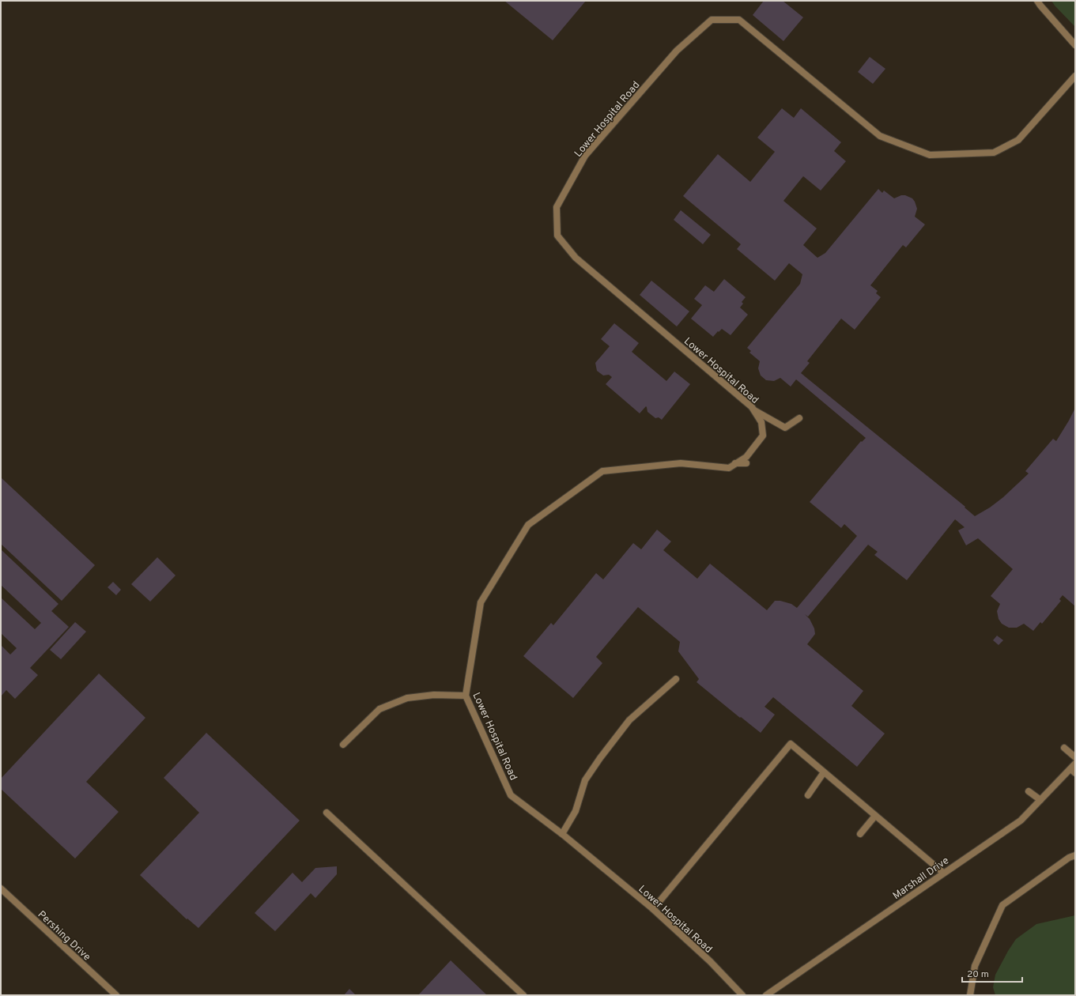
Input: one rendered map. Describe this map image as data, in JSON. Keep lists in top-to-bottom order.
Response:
{
  "streets": {
    "street": ["Lower Hospital Road", "Marshall Drive", "Pershing Drive"]
  },
  "scale_bar": "20 m"
}
